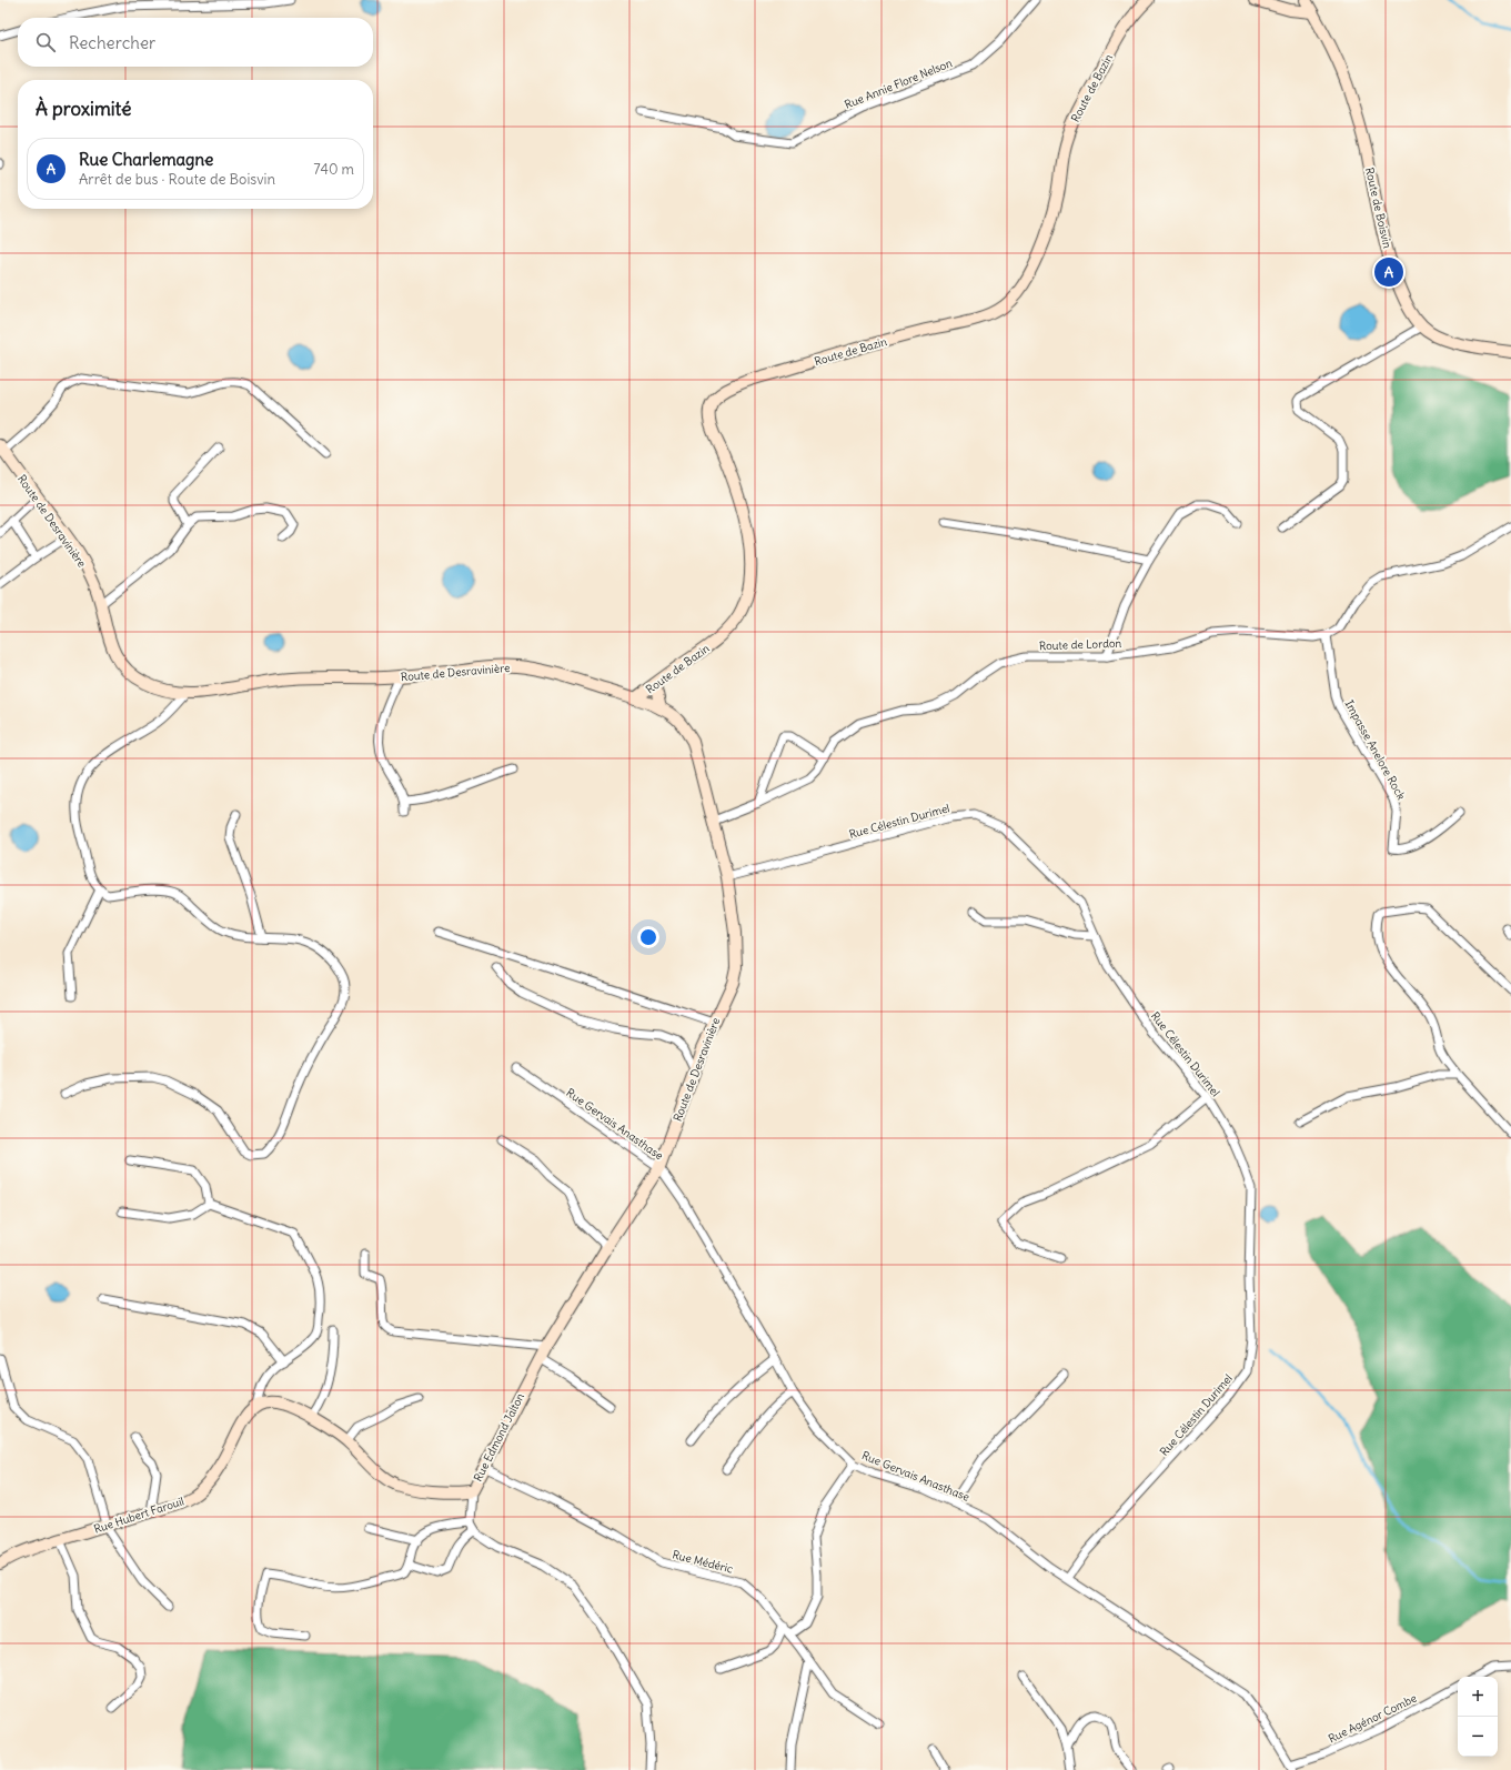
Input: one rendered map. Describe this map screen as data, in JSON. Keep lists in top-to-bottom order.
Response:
{
  "streets": {
    "street": [
      "Rue Annie Flore Nelson",
      "Route de Bazin",
      "Route de Boisvin",
      "Route de Desravinière",
      "Route de Lordon",
      "Impasse Anelore Rock",
      "Rue Célestin Durimel",
      "Rue Gervais Anasthase",
      "Rue Edmond Jalton",
      "Rue Hubert Farouil",
      "Rue Médéric",
      "Rue Agénor Combe"
    ]
  },
  "crossings": [
    ["Route de Bazin", "Route de Desravinière"],
    ["Route de Desravinière", "Route de Lordon"],
    ["Route de Desravinière", "Rue Célestin Durimel"],
    ["Route de Desravinière", "Rue Gervais Anasthase"],
    ["Route de Desravinière", "Rue Edmond Jalton"],
    ["Route de Lordon", "Impasse Anelore Rock"],
    ["Rue Célestin Durimel", "Rue Gervais Anasthase"],
    ["Rue Gervais Anasthase", "Rue Edmond Jalton"],
    ["Rue Gervais Anasthase", "Rue Agénor Combe"],
    ["Rue Edmond Jalton", "Rue Médéric"]
  ],
  "page": {
    "search": "Rechercher",
    "heading": "À proximité",
    "list": [
      {
        "mark": "A",
        "name": "Rue Charlemagne",
        "note": "Arrêt de bus · Route de Boisvin",
        "value": "740 m"
      }
    ],
    "pins": "A",
    "map_buttons": ["+", "−"]
  }
}
